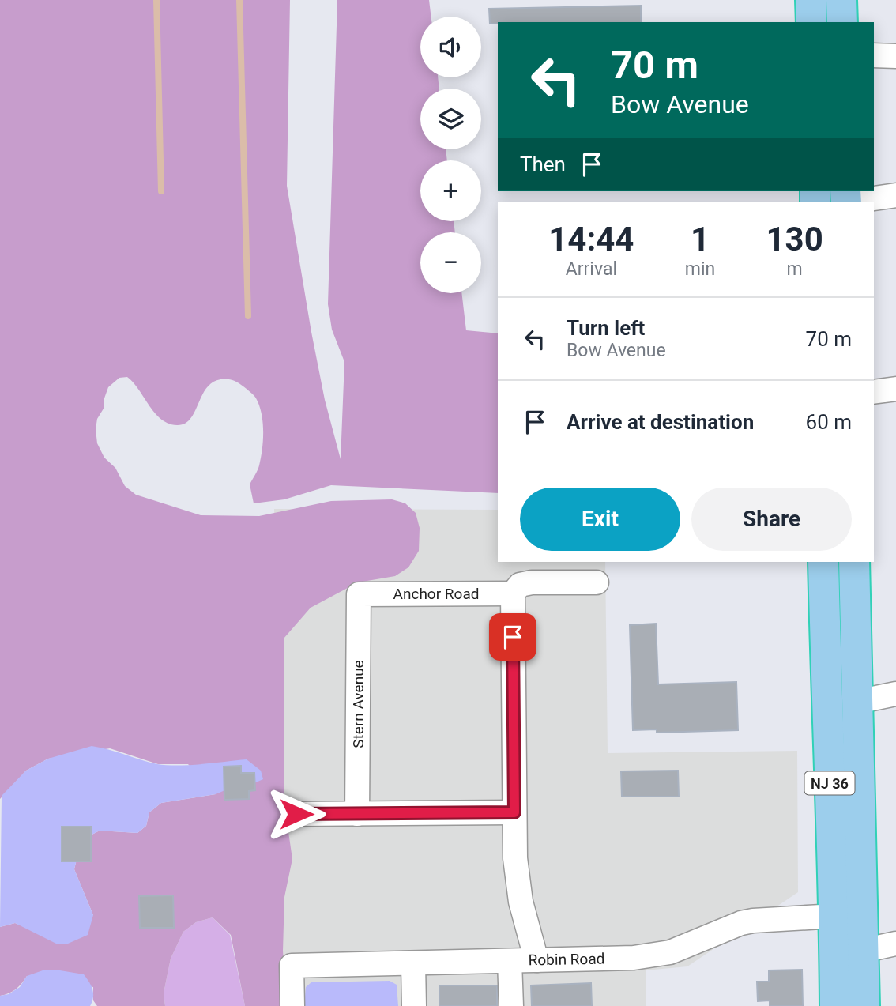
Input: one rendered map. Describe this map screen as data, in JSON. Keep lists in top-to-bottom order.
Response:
{
  "streets": {
    "highway": ["NJ 36"],
    "street": ["Anchor Road", "Stern Avenue", "Robin Road"]
  },
  "crossings": [
    ["Anchor Road", "Stern Avenue"],
    ["NJ 36", "Robin Road"]
  ],
  "page": {
    "map_buttons": ["+", "−"],
    "turn": ["70 m", "Bow Avenue"],
    "then": "Then",
    "eta": [
      "14:44",
      "Arrival",
      "1",
      "min",
      "130",
      "m"
    ],
    "list": [
      {
        "name": "Turn left",
        "note": "Bow Avenue",
        "value": "70 m"
      },
      {
        "name": "Arrive at destination",
        "value": "60 m"
      }
    ],
    "buttons": ["Exit", "Share"]
  }
}
